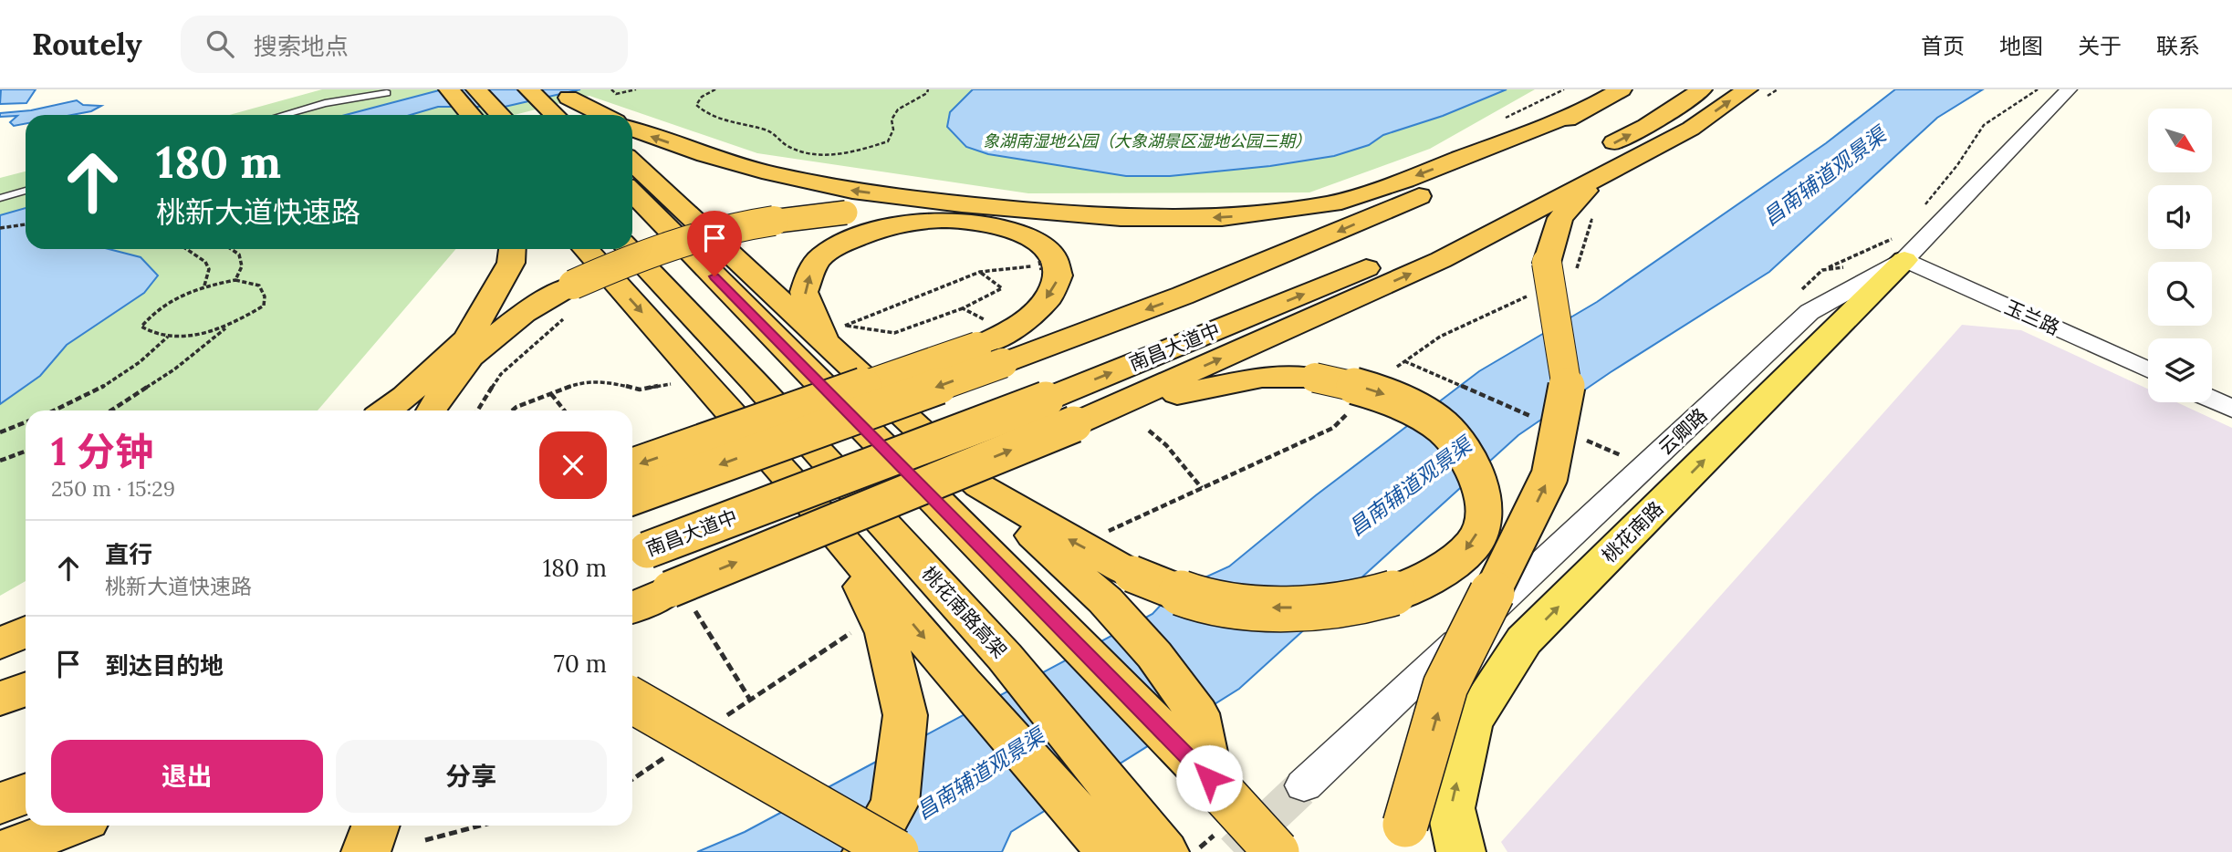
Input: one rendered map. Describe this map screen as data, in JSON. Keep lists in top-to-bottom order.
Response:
{
  "streets": {
    "highway": ["南昌大道中", "桃花南路高架"],
    "main road": ["桃花南路"],
    "street": ["玉兰路", "云卿路"]
  },
  "crossings": [
    ["玉兰路", "云卿路"],
    ["玉兰路", "桃花南路"],
    ["云卿路", "桃花南路"]
  ],
  "one_way": ["桃花南路"],
  "water": ["昌南辅道观景渠"],
  "parks": ["象湖南湿地公园（大象湖景区湿地公园三期）"],
  "north": "bottom right",
  "page": {
    "header": "Routely",
    "search": "搜索地点",
    "nav": [
      "首页",
      "地图",
      "关于",
      "联系"
    ],
    "turn": ["180 m", "桃新大道快速路"],
    "heading": ["1 分钟", "250 m · 15:29"],
    "list": [
      {
        "name": "直行",
        "note": "桃新大道快速路",
        "value": "180 m"
      },
      {
        "name": "到达目的地",
        "value": "70 m"
      }
    ],
    "buttons": ["退出", "分享"]
  }
}
